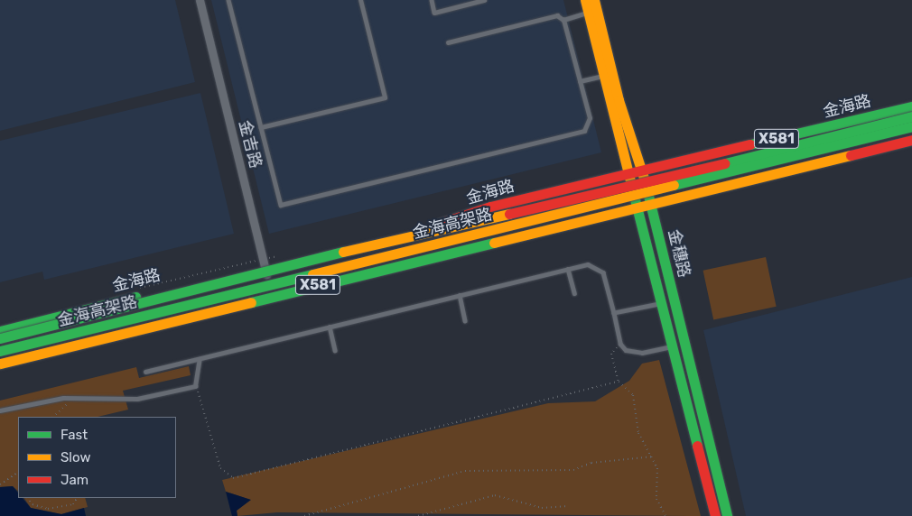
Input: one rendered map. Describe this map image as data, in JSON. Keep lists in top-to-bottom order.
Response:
{
  "streets": {
    "main road": [
      "金海路",
      "X581",
      "金海高架路",
      "金穗路"
    ],
    "street": ["金吉路"]
  },
  "crossings": [
    ["金海路", "金吉路"],
    ["金海路", "金穗路"],
    ["X581", "金吉路"],
    ["X581", "金穗路"]
  ],
  "legend": ["Fast", "Slow", "Jam"]
}
